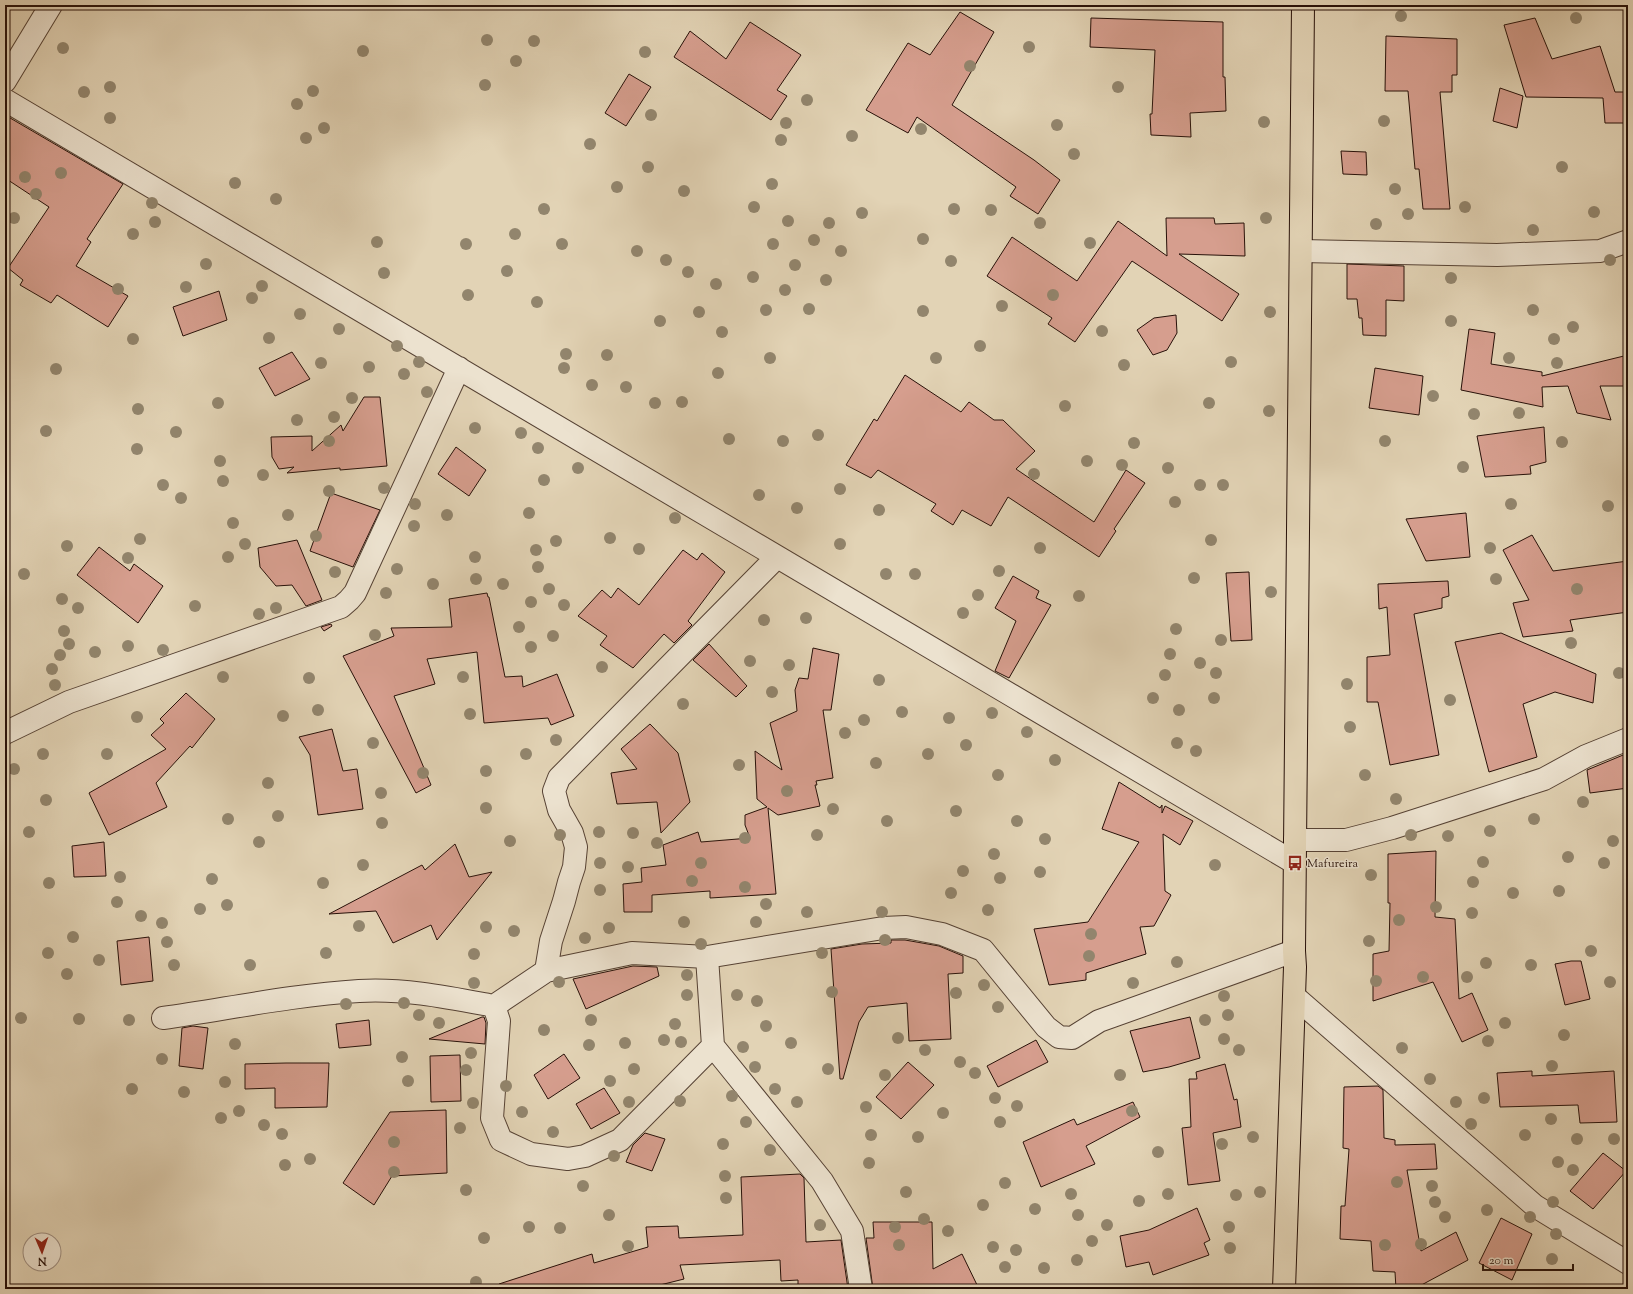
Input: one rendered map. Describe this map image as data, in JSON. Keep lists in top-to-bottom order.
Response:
{
  "places": {
    "bus stop": ["Mafureira"]
  },
  "scale_bar": "20 m",
  "north": "bottom"
}
